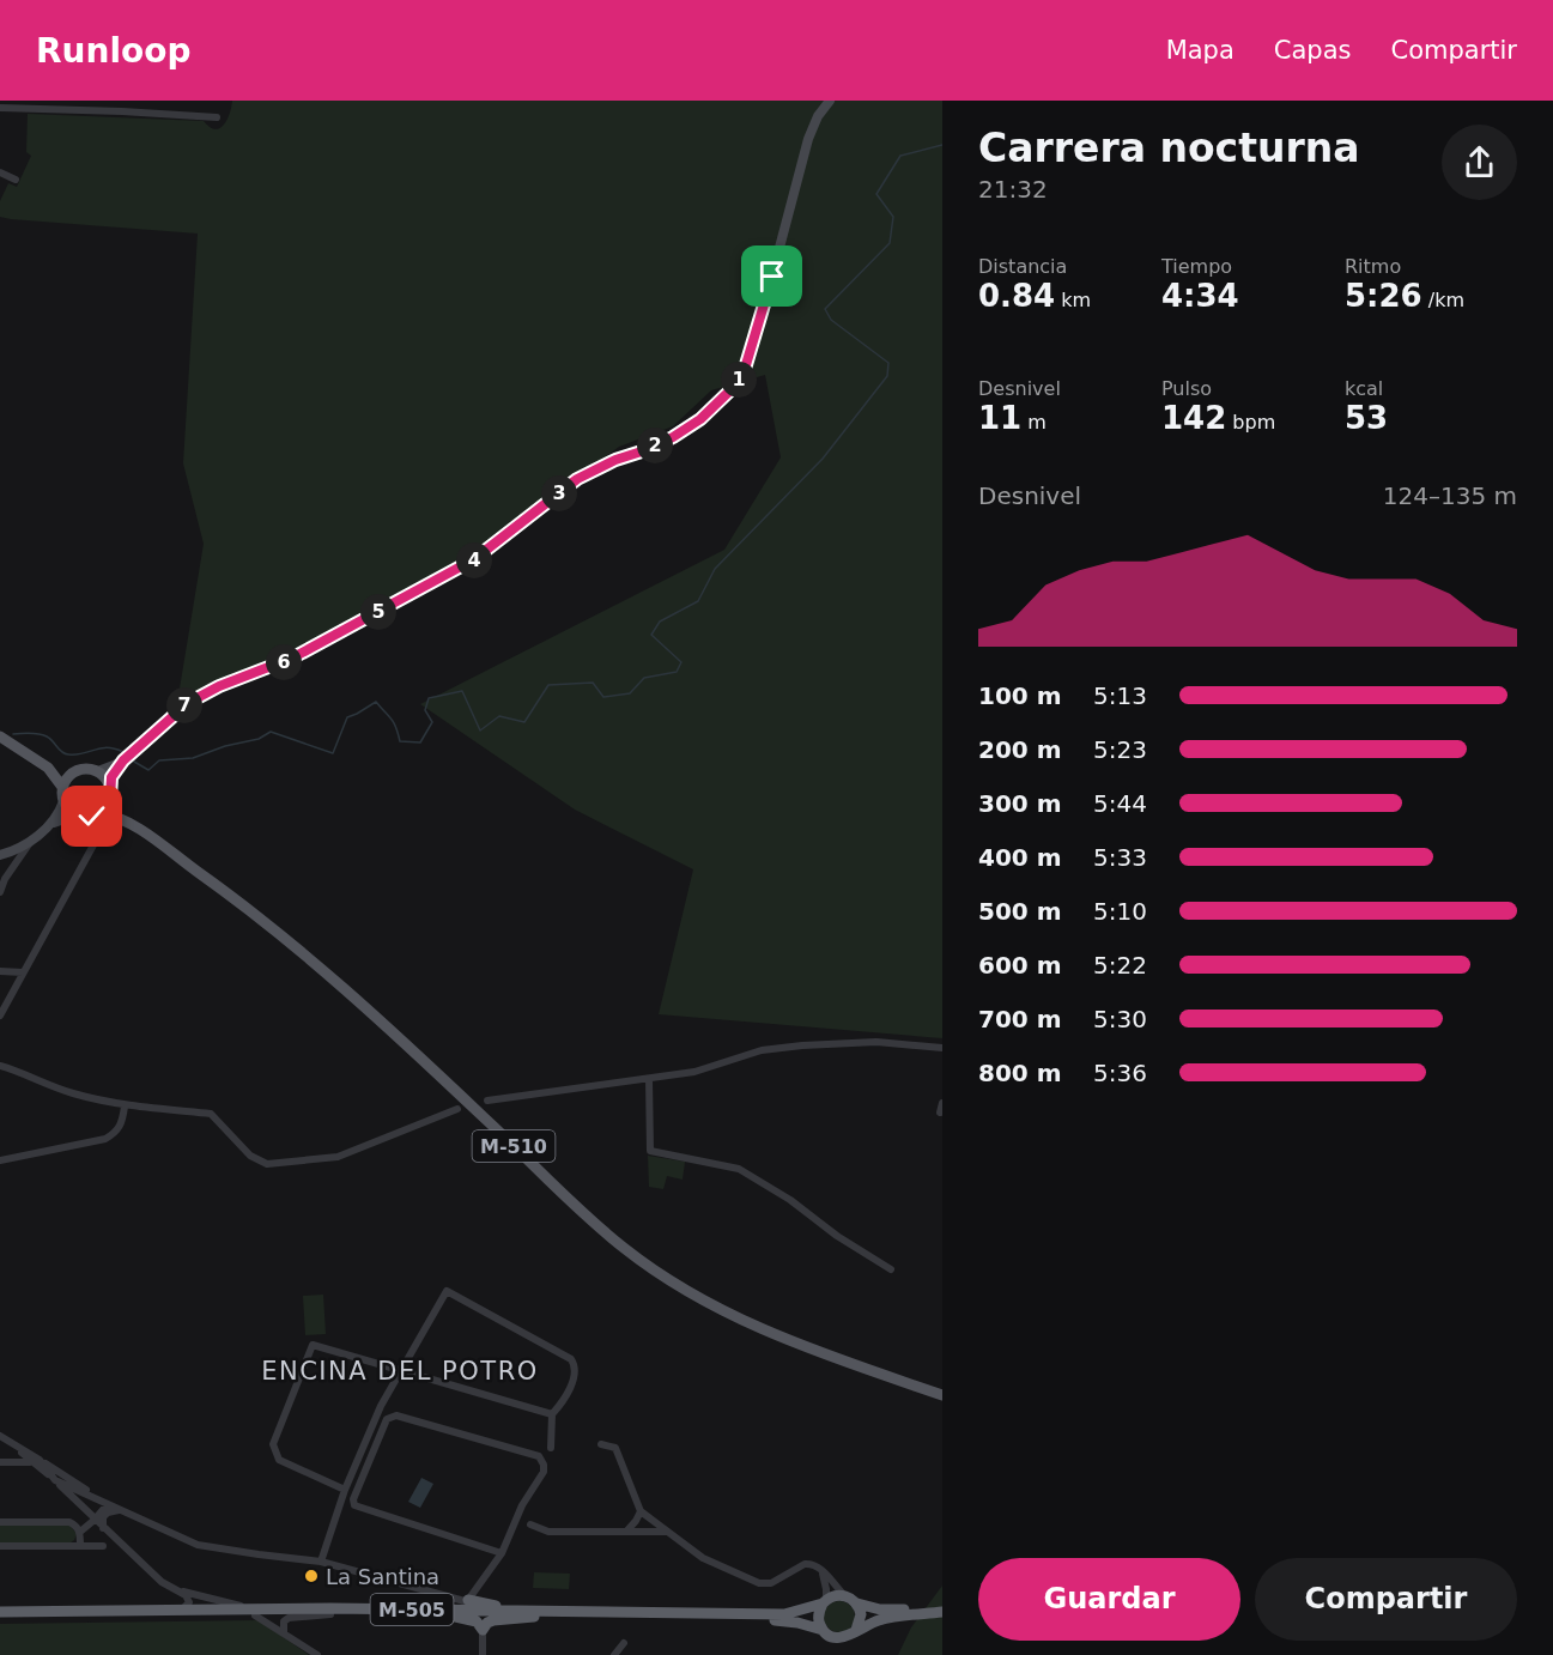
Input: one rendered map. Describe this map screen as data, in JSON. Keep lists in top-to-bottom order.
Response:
{
  "streets": {
    "highway": ["M-505"],
    "main road": ["M-510"]
  },
  "districts": ["ENCINA DEL POTRO"],
  "places": ["La Santina"],
  "page": {
    "header": "Runloop",
    "nav": ["Mapa", "Capas", "Compartir"],
    "heading": ["Carrera nocturna", "21:32"],
    "stats": [
      ["Distancia", "0.84 km"],
      ["Tiempo", "4:34"],
      ["Ritmo", "5:26 /km"],
      ["Desnivel", "11 m"],
      ["Pulso", "142 bpm"],
      ["kcal", "53"]
    ],
    "pins": [
      "1",
      "2",
      "3",
      "4",
      "5",
      "6",
      "7"
    ],
    "chart": ["Desnivel", "124–135 m"],
    "list": [
      {
        "name": "100 m",
        "note": "5:13"
      },
      {
        "name": "200 m",
        "note": "5:23"
      },
      {
        "name": "300 m",
        "note": "5:44"
      },
      {
        "name": "400 m",
        "note": "5:33"
      },
      {
        "name": "500 m",
        "note": "5:10"
      },
      {
        "name": "600 m",
        "note": "5:22"
      },
      {
        "name": "700 m",
        "note": "5:30"
      },
      {
        "name": "800 m",
        "note": "5:36"
      }
    ],
    "buttons": ["Guardar", "Compartir"]
  }
}
